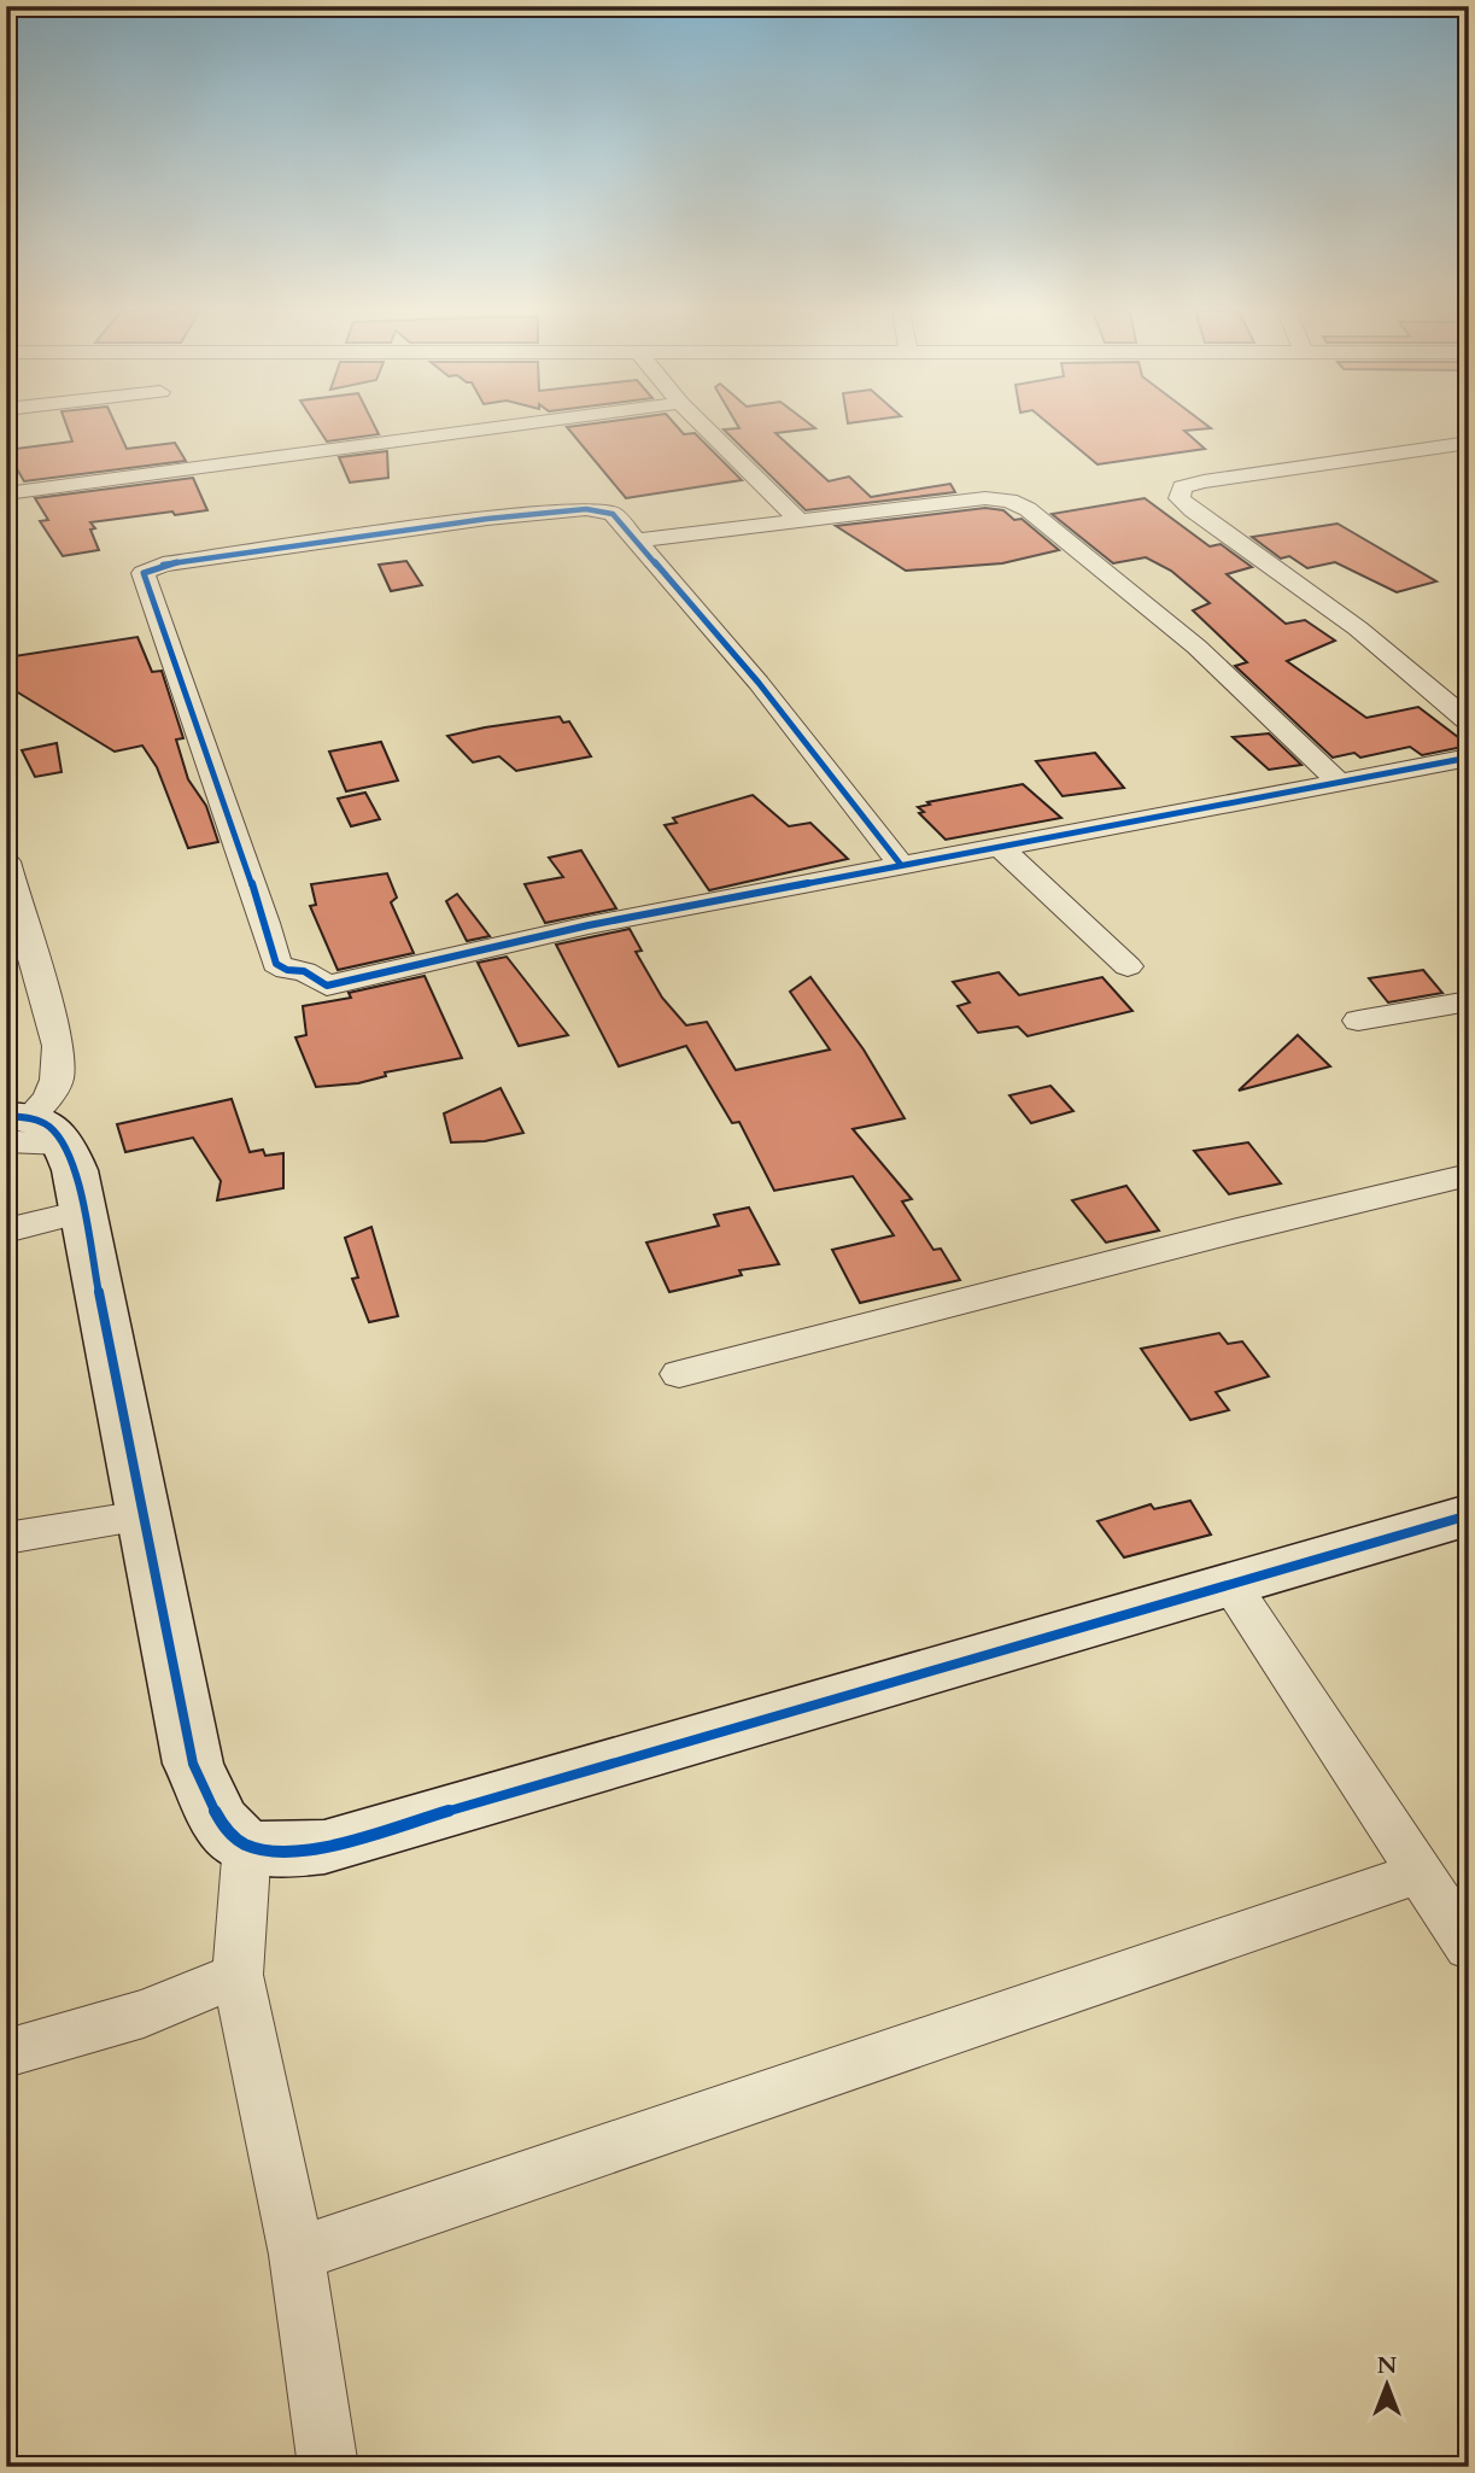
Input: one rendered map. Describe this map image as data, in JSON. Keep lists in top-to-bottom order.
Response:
{
  "north": "top"
}
